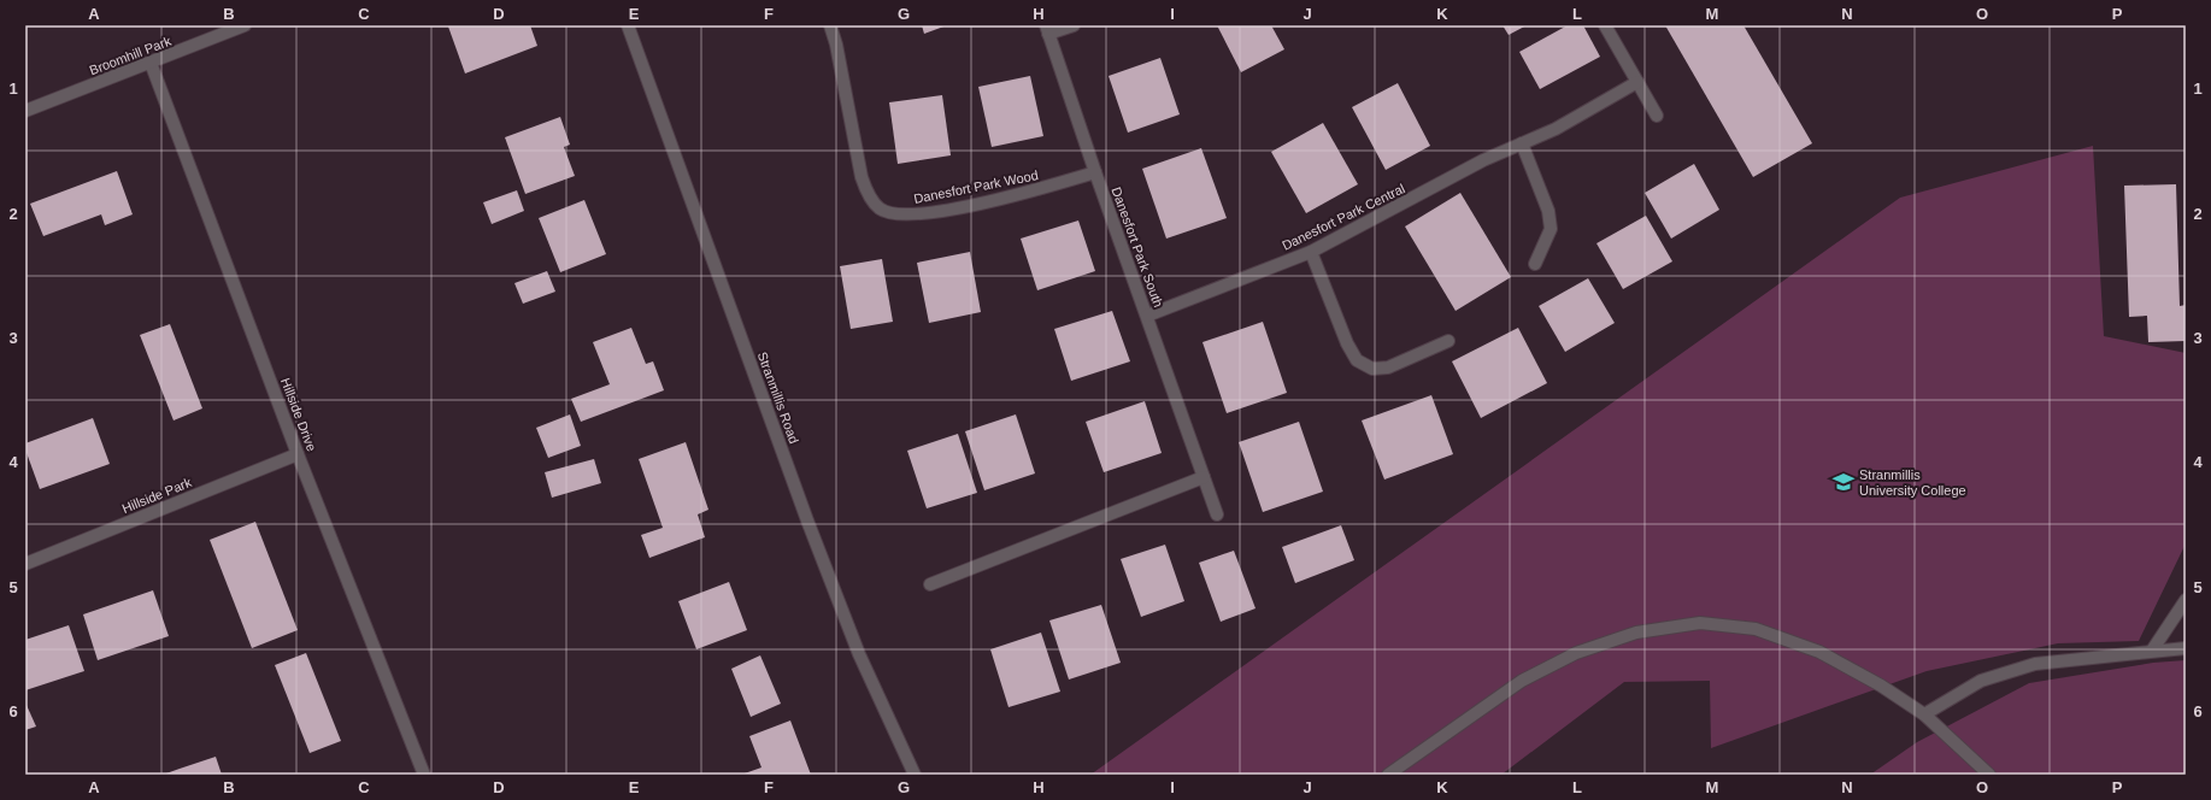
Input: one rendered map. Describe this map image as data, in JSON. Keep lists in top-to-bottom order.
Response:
{
  "streets": {
    "street": [
      "Broomhill Park",
      "Danesfort Park Wood",
      "Danesfort Park Central",
      "Danesfort Park South",
      "Stranmillis Road",
      "Hillside Drive",
      "Hillside Park"
    ]
  },
  "crossings": [
    ["Broomhill Park", "Hillside Drive"],
    ["Danesfort Park Wood", "Danesfort Park South"],
    ["Danesfort Park Central", "Danesfort Park South"],
    ["Hillside Drive", "Hillside Park"]
  ],
  "places": {
    "school or university": ["Stranmillis University College"]
  },
  "grid": {
    "columns": [
      "A",
      "B",
      "C",
      "D",
      "E",
      "F",
      "G",
      "H",
      "I",
      "J",
      "K",
      "L",
      "M",
      "N",
      "O",
      "P"
    ],
    "rows": [
      "1",
      "2",
      "3",
      "4",
      "5",
      "6"
    ]
  }
}
